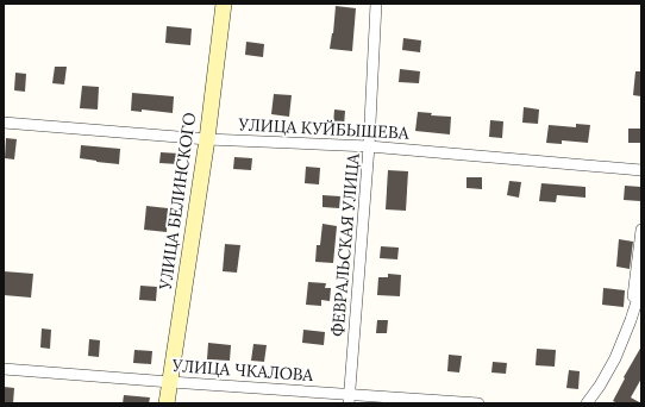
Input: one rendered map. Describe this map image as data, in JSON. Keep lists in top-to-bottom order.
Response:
{
  "streets": {
    "street": [
      "УЛИЦА КУЙБЫШЕВА",
      "УЛИЦА БЕЛИНСКОГО",
      "ФЕВРАЛЬСКАЯ УЛИЦА",
      "УЛИЦА ЧКАЛОВА"
    ]
  },
  "crossings": [
    ["УЛИЦА КУЙБЫШЕВА", "УЛИЦА БЕЛИНСКОГО"],
    ["УЛИЦА КУЙБЫШЕВА", "ФЕВРАЛЬСКАЯ УЛИЦА"],
    ["УЛИЦА БЕЛИНСКОГО", "УЛИЦА ЧКАЛОВА"],
    ["ФЕВРАЛЬСКАЯ УЛИЦА", "УЛИЦА ЧКАЛОВА"]
  ]
}
